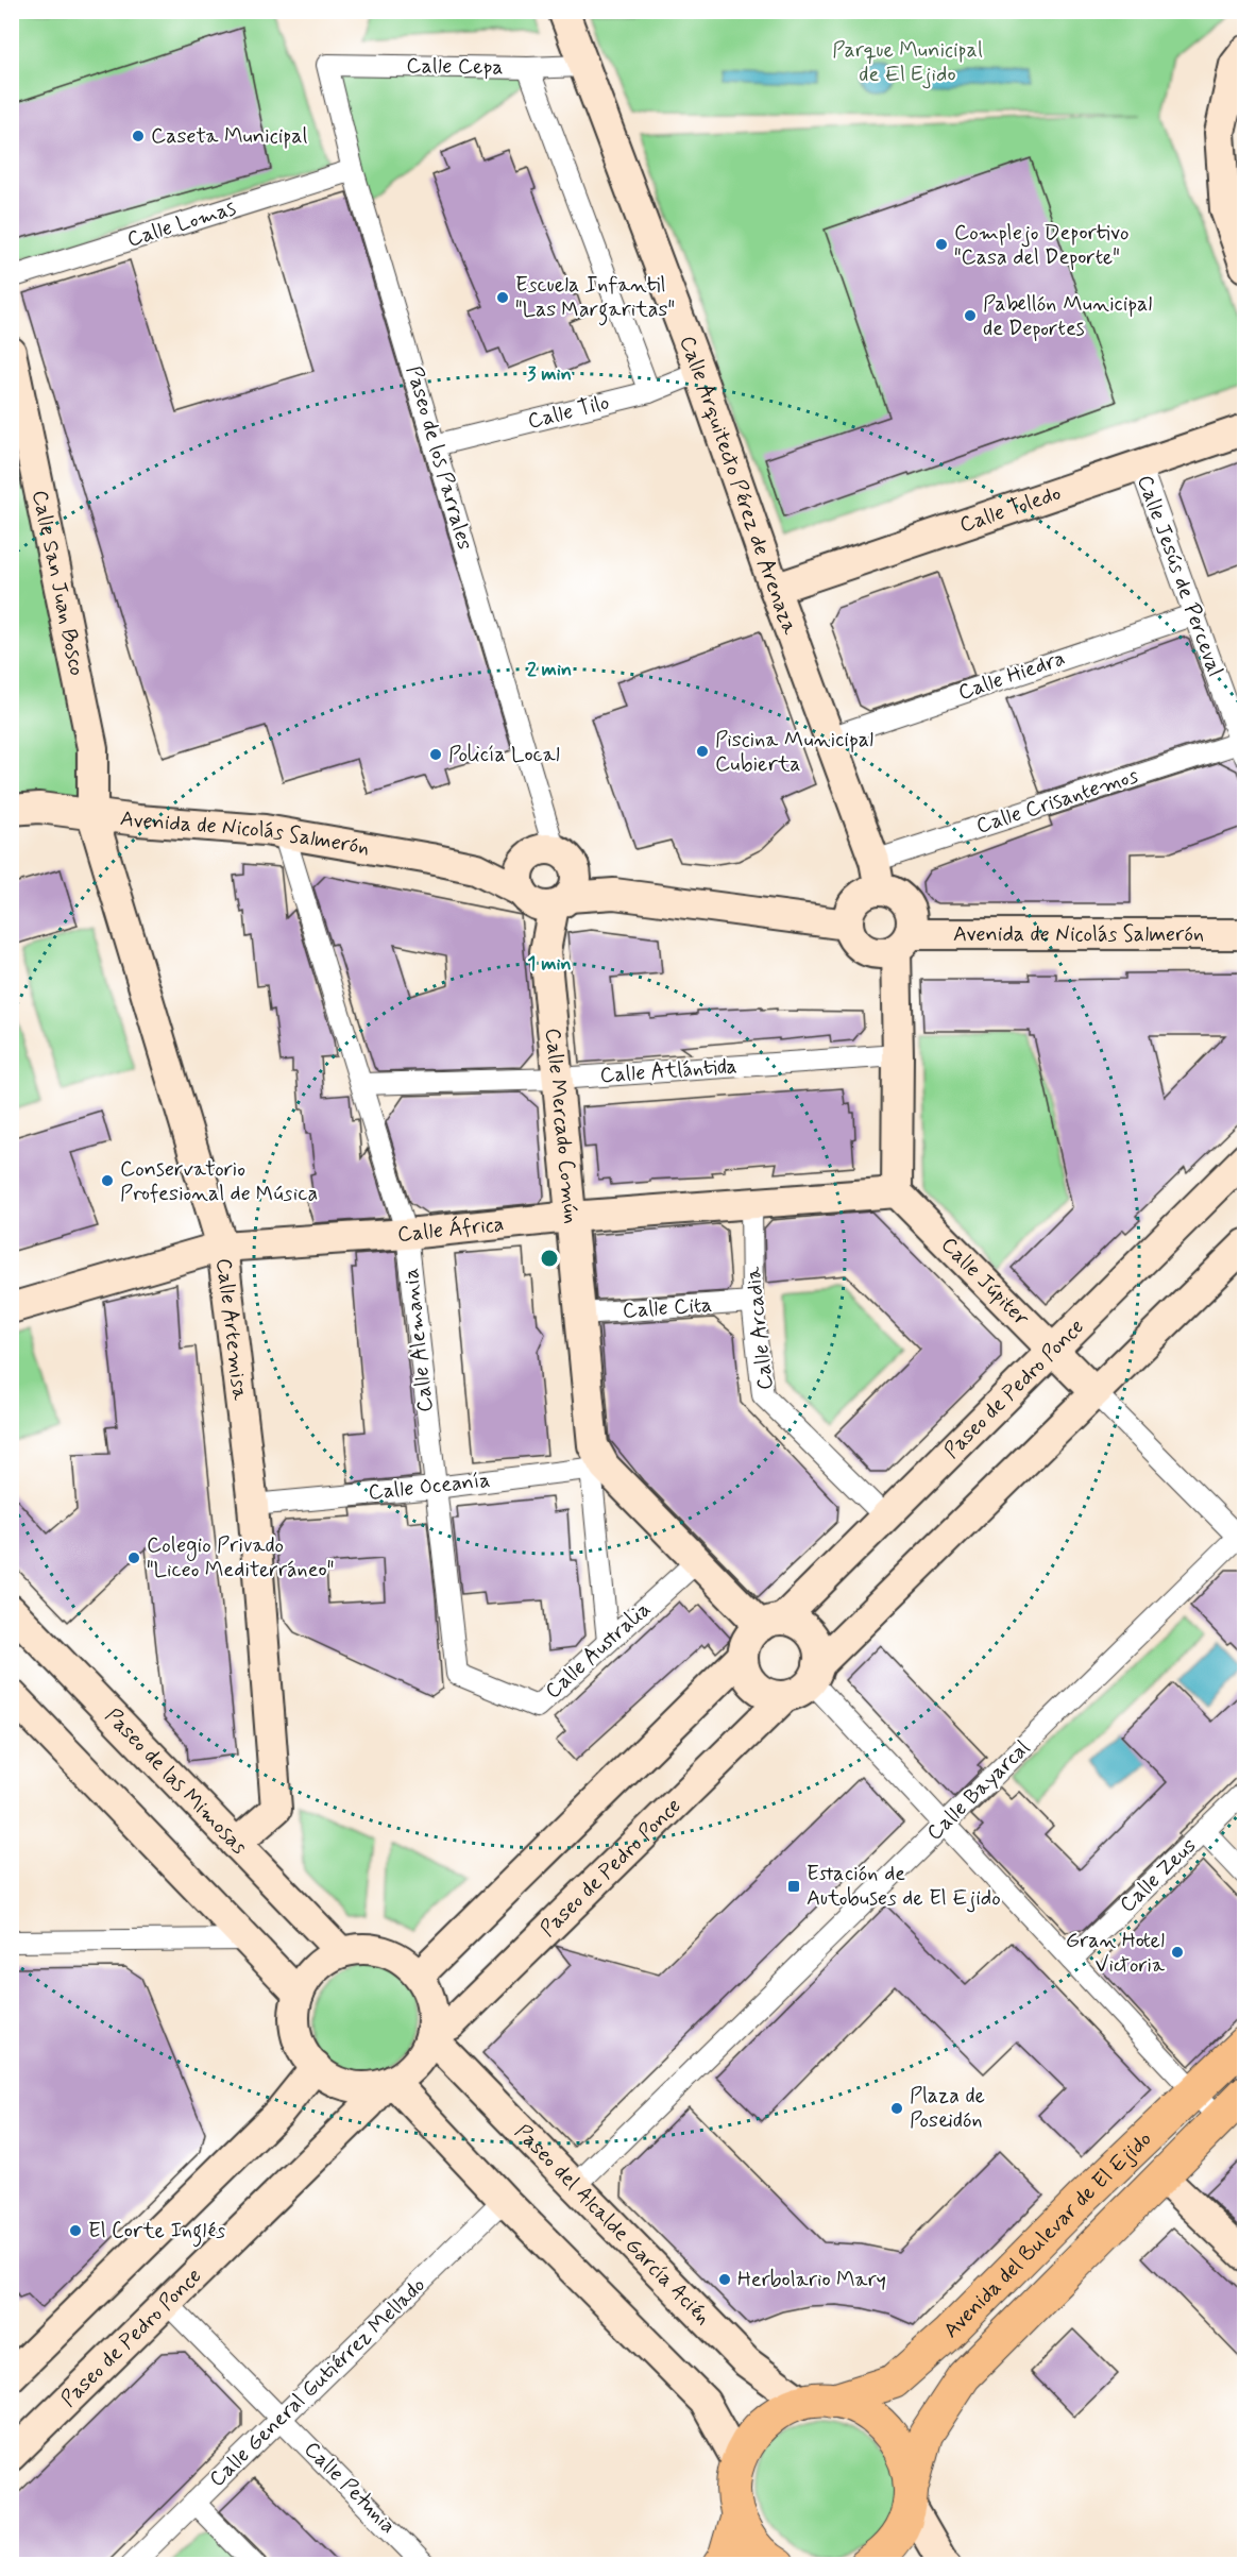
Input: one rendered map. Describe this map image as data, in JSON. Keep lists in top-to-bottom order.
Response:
{
  "streets": {
    "main road": ["Avenida del Bulevar de El Ejido"],
    "street": [
      "Calle Cepa",
      "Calle Lomas",
      "Calle Tilo",
      "Paseo de los Parrales",
      "Calle Arquitecto Pérez de Arenaza",
      "Calle Toledo",
      "Calle Jesús de Perceval",
      "Calle San Juan Bosco",
      "Calle Hiedra",
      "Calle Crisantemos",
      "Avenida de Nicolás Salmerón",
      "Calle Atlántida",
      "Calle Mercado Común",
      "Calle África",
      "Calle Júpiter",
      "Calle Cita",
      "Calle Arcadia",
      "Calle Artemisa",
      "Calle Alemania",
      "Paseo de Pedro Ponce",
      "Calle Oceanía",
      "Calle Australia",
      "Paseo de las Mimosas",
      "Calle Bayarcal",
      "Calle Zeus",
      "Paseo del Alcalde García Acién",
      "Calle General Gutiérrez Mellado",
      "Calle Petunia"
    ]
  },
  "crossings": [
    ["Calle Cepa", "Paseo de los Parrales"],
    ["Calle Cepa", "Calle Arquitecto Pérez de Arenaza"],
    ["Calle Lomas", "Paseo de los Parrales"],
    ["Calle Tilo", "Paseo de los Parrales"],
    ["Calle Tilo", "Calle Arquitecto Pérez de Arenaza"],
    ["Paseo de los Parrales", "Avenida de Nicolás Salmerón"],
    ["Paseo de los Parrales", "Calle Mercado Común"],
    ["Calle Arquitecto Pérez de Arenaza", "Calle Toledo"],
    ["Calle Arquitecto Pérez de Arenaza", "Calle Hiedra"],
    ["Calle Arquitecto Pérez de Arenaza", "Calle Crisantemos"],
    ["Calle Arquitecto Pérez de Arenaza", "Avenida de Nicolás Salmerón"],
    ["Calle Toledo", "Calle Jesús de Perceval"],
    ["Calle Jesús de Perceval", "Calle Hiedra"],
    ["Calle Jesús de Perceval", "Calle Crisantemos"],
    ["Calle San Juan Bosco", "Avenida de Nicolás Salmerón"],
    ["Calle San Juan Bosco", "Calle Artemisa"],
    ["Calle Crisantemos", "Avenida de Nicolás Salmerón"],
    ["Avenida de Nicolás Salmerón", "Calle Mercado Común"],
    ["Avenida de Nicolás Salmerón", "Calle Artemisa"],
    ["Avenida de Nicolás Salmerón", "Calle Alemania"],
    ["Calle Atlántida", "Calle Mercado Común"],
    ["Calle Atlántida", "Calle Alemania"],
    ["Calle Mercado Común", "Calle África"],
    ["Calle Mercado Común", "Calle Cita"],
    ["Calle Mercado Común", "Paseo de Pedro Ponce"],
    ["Calle Mercado Común", "Calle Oceanía"],
    ["Calle Mercado Común", "Calle Australia"],
    ["Calle África", "Calle Júpiter"],
    ["Calle África", "Calle Arcadia"],
    ["Calle África", "Calle Artemisa"],
    ["Calle África", "Calle Alemania"],
    ["Calle Júpiter", "Paseo de Pedro Ponce"],
    ["Calle Júpiter", "Calle Bayarcal"],
    ["Calle Cita", "Calle Arcadia"],
    ["Calle Arcadia", "Paseo de Pedro Ponce"],
    ["Calle Artemisa", "Calle Oceanía"],
    ["Calle Artemisa", "Paseo de las Mimosas"],
    ["Calle Alemania", "Calle Oceanía"],
    ["Calle Alemania", "Calle Australia"],
    ["Paseo de Pedro Ponce", "Paseo de las Mimosas"],
    ["Paseo de Pedro Ponce", "Paseo del Alcalde García Acién"],
    ["Paseo de Pedro Ponce", "Calle Petunia"],
    ["Paseo de las Mimosas", "Paseo del Alcalde García Acién"],
    ["Calle Bayarcal", "Paseo del Alcalde García Acién"],
    ["Paseo del Alcalde García Acién", "Avenida del Bulevar de El Ejido"],
    ["Calle General Gutiérrez Mellado", "Calle Petunia"]
  ],
  "parks": ["Parque Municipal de El Ejido"],
  "places": {
    "other": [
      "Caseta Municipal",
      "Complejo Deportivo \"Casa del Deporte\"",
      "Escuela Infantil \"Las Margaritas\"",
      "Pabellón Municipal de Deportes",
      "Piscina Municipal Cubierta",
      "Policía Local",
      "Conservatorio Profesional de Música",
      "Colegio Privado \"Liceo Mediterráneo\"",
      "Gran Hotel Victoria",
      "Plaza de Poseidón",
      "El Corte Inglés",
      "Herbolario Mary"
    ],
    "transit": ["Estación de Autobuses de El Ejido"]
  },
  "rings": ["3 min", "2 min", "1 min"]
}
